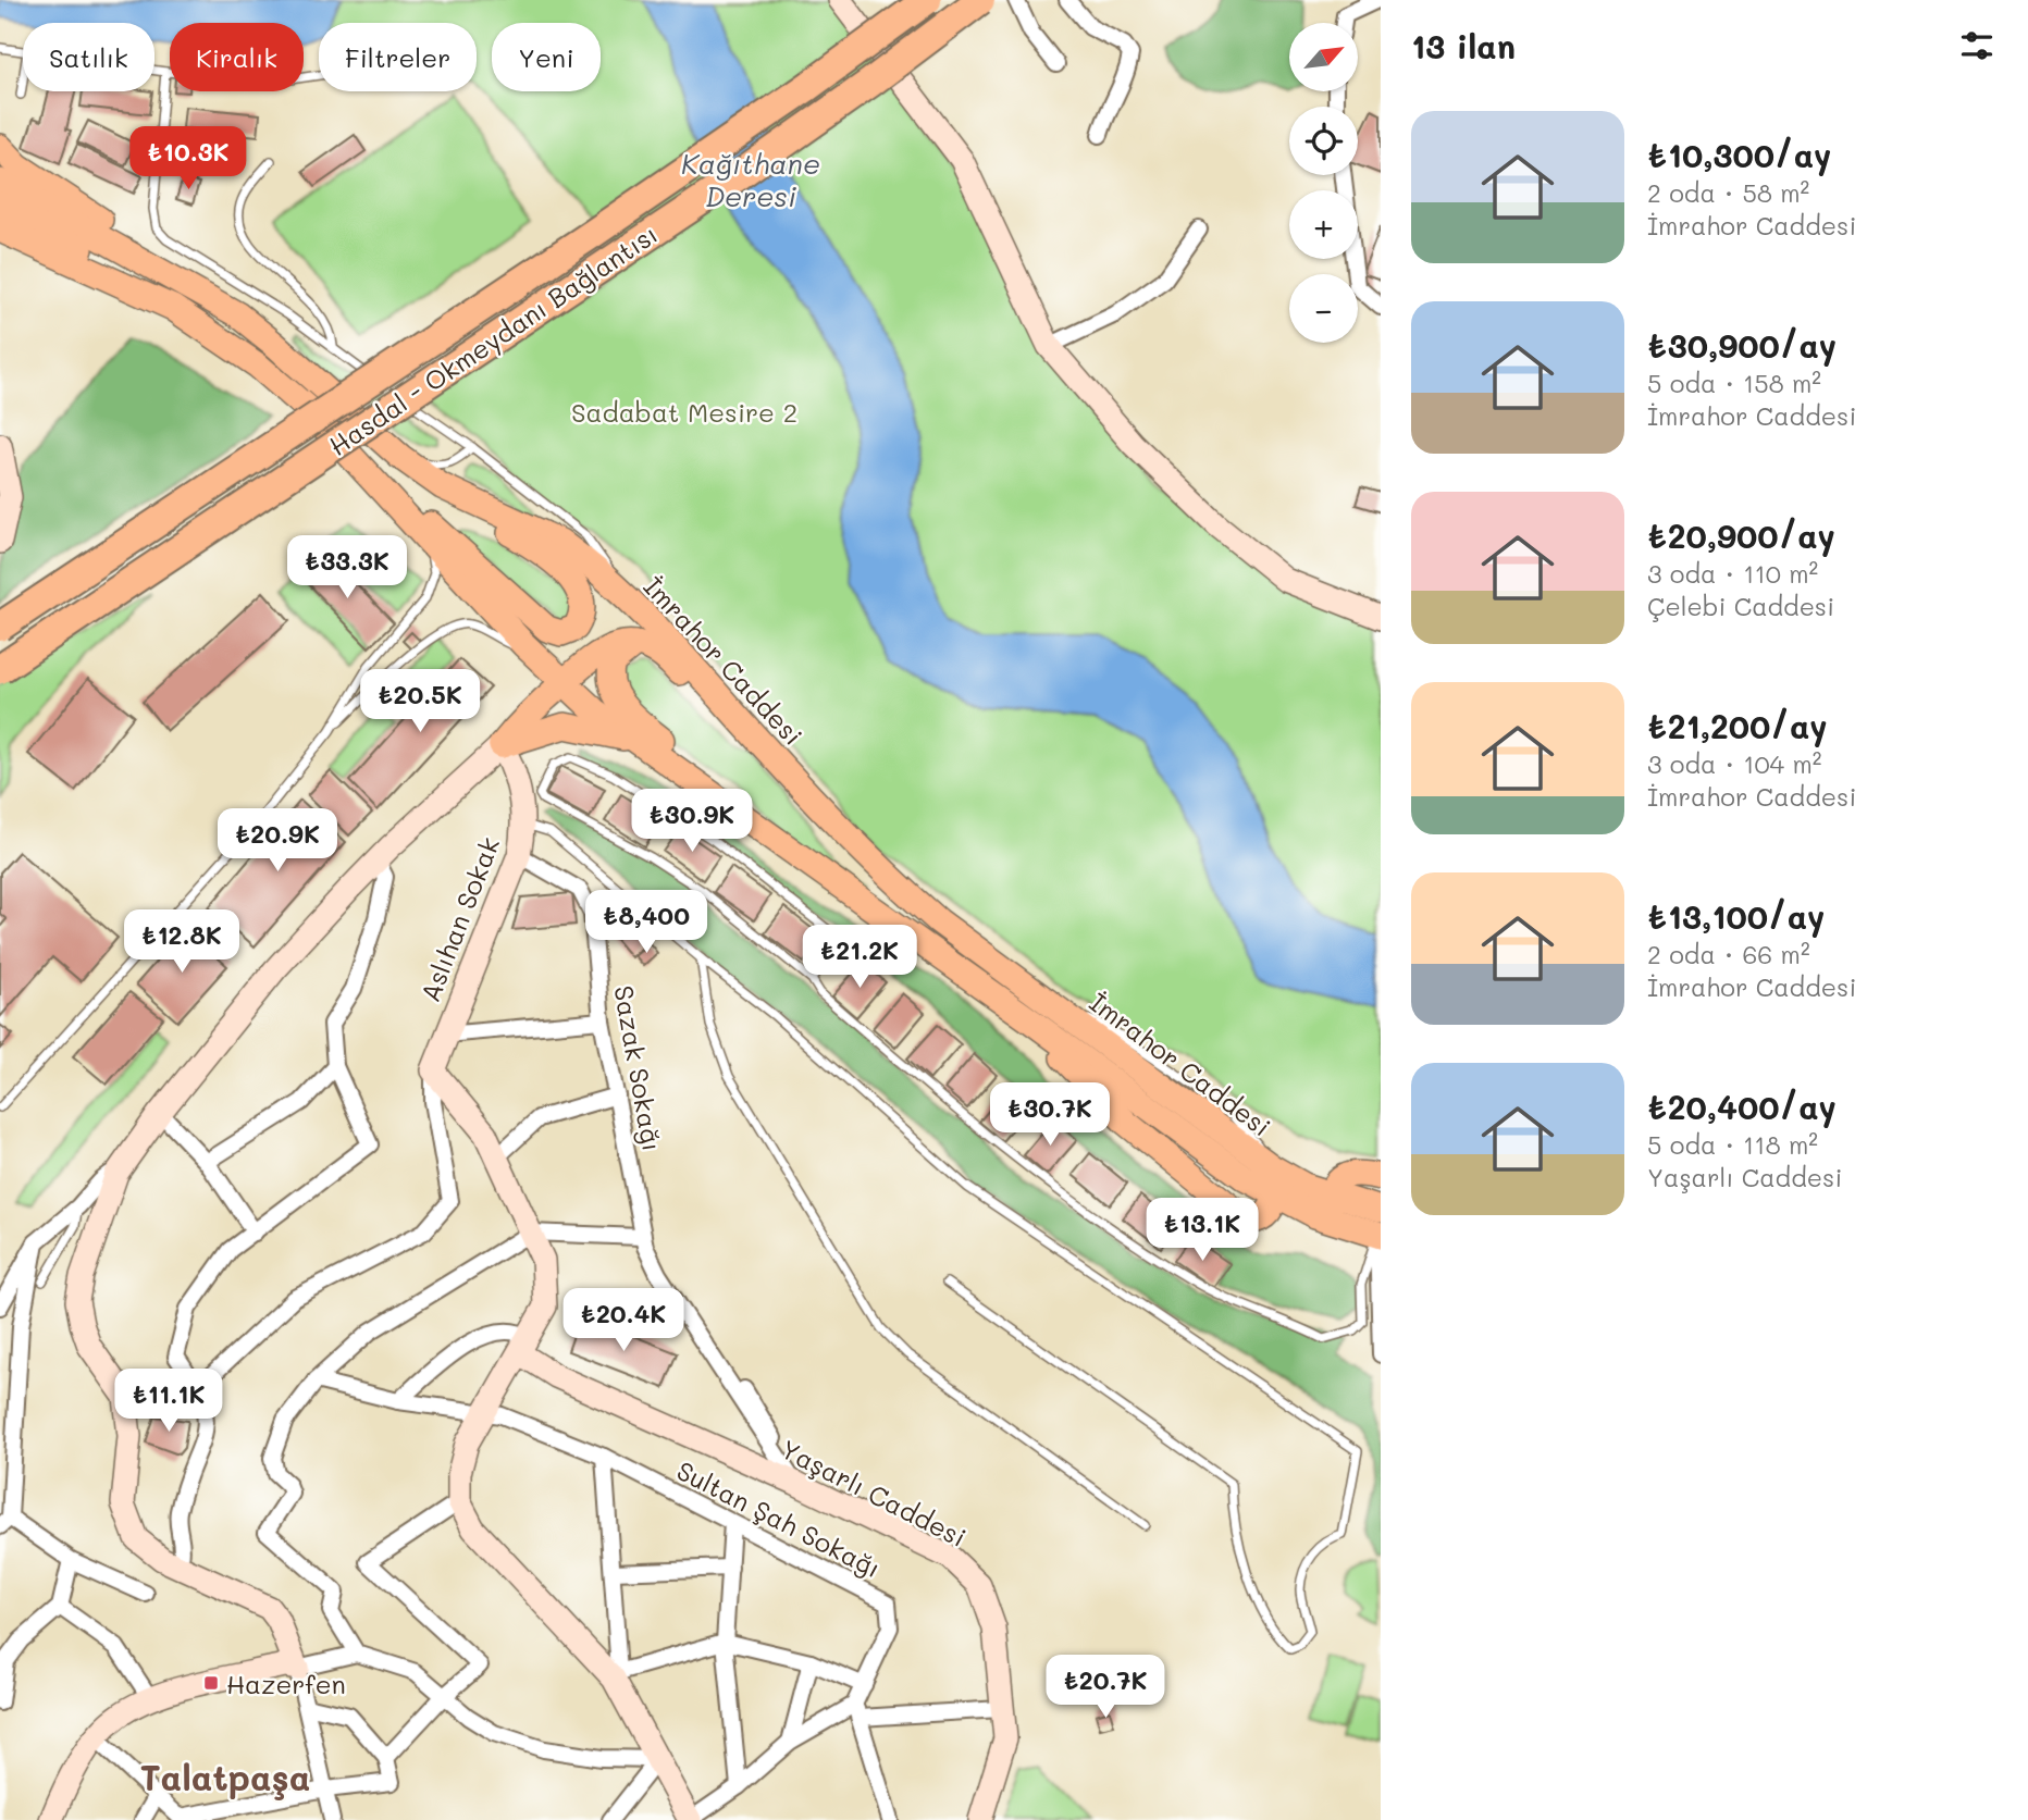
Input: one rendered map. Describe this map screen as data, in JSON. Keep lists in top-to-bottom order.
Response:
{
  "streets": {
    "highway": ["Hasdal - Okmeydanı Bağlantısı"],
    "main road": ["İmrahor Caddesi"],
    "street": [
      "Aslıhan Sokak",
      "Sazak Sokağı",
      "Yaşarlı Caddesi",
      "Sultan Şah Sokağı"
    ]
  },
  "crossings": [
    ["Aslıhan Sokak", "Sazak Sokağı"],
    ["Sazak Sokağı", "Yaşarlı Caddesi"]
  ],
  "districts": ["Talatpaşa"],
  "water": ["Kağıthane Deresi"],
  "parks": ["Sadabat Mesire 2"],
  "places": {
    "transit": ["Hazerfen"]
  },
  "north": "top right",
  "page": {
    "heading": "13 ilan",
    "map_buttons": ["+", "−"],
    "chip": [
      "Satılık",
      "Kiralık",
      "Filtreler",
      "Yeni"
    ],
    "list": [
      {
        "name": "₺10,300/ay",
        "note": "2 oda · 58 m² · İmrahor Caddesi"
      },
      {
        "name": "₺30,900/ay",
        "note": "5 oda · 158 m² · İmrahor Caddesi"
      },
      {
        "name": "₺20,900/ay",
        "note": "3 oda · 110 m² · Çelebi Caddesi"
      },
      {
        "name": "₺21,200/ay",
        "note": "3 oda · 104 m² · İmrahor Caddesi"
      },
      {
        "name": "₺13,100/ay",
        "note": "2 oda · 66 m² · İmrahor Caddesi"
      },
      {
        "name": "₺20,400/ay",
        "note": "5 oda · 118 m² · Yaşarlı Caddesi"
      }
    ],
    "price": [
      "₺10.3K",
      "₺33.3K",
      "₺20.5K",
      "₺30.9K",
      "₺20.9K",
      "₺8,400",
      "₺12.8K",
      "₺21.2K",
      "₺30.7K",
      "₺13.1K",
      "₺20.4K",
      "₺11.1K",
      "₺20.7K"
    ]
  }
}
